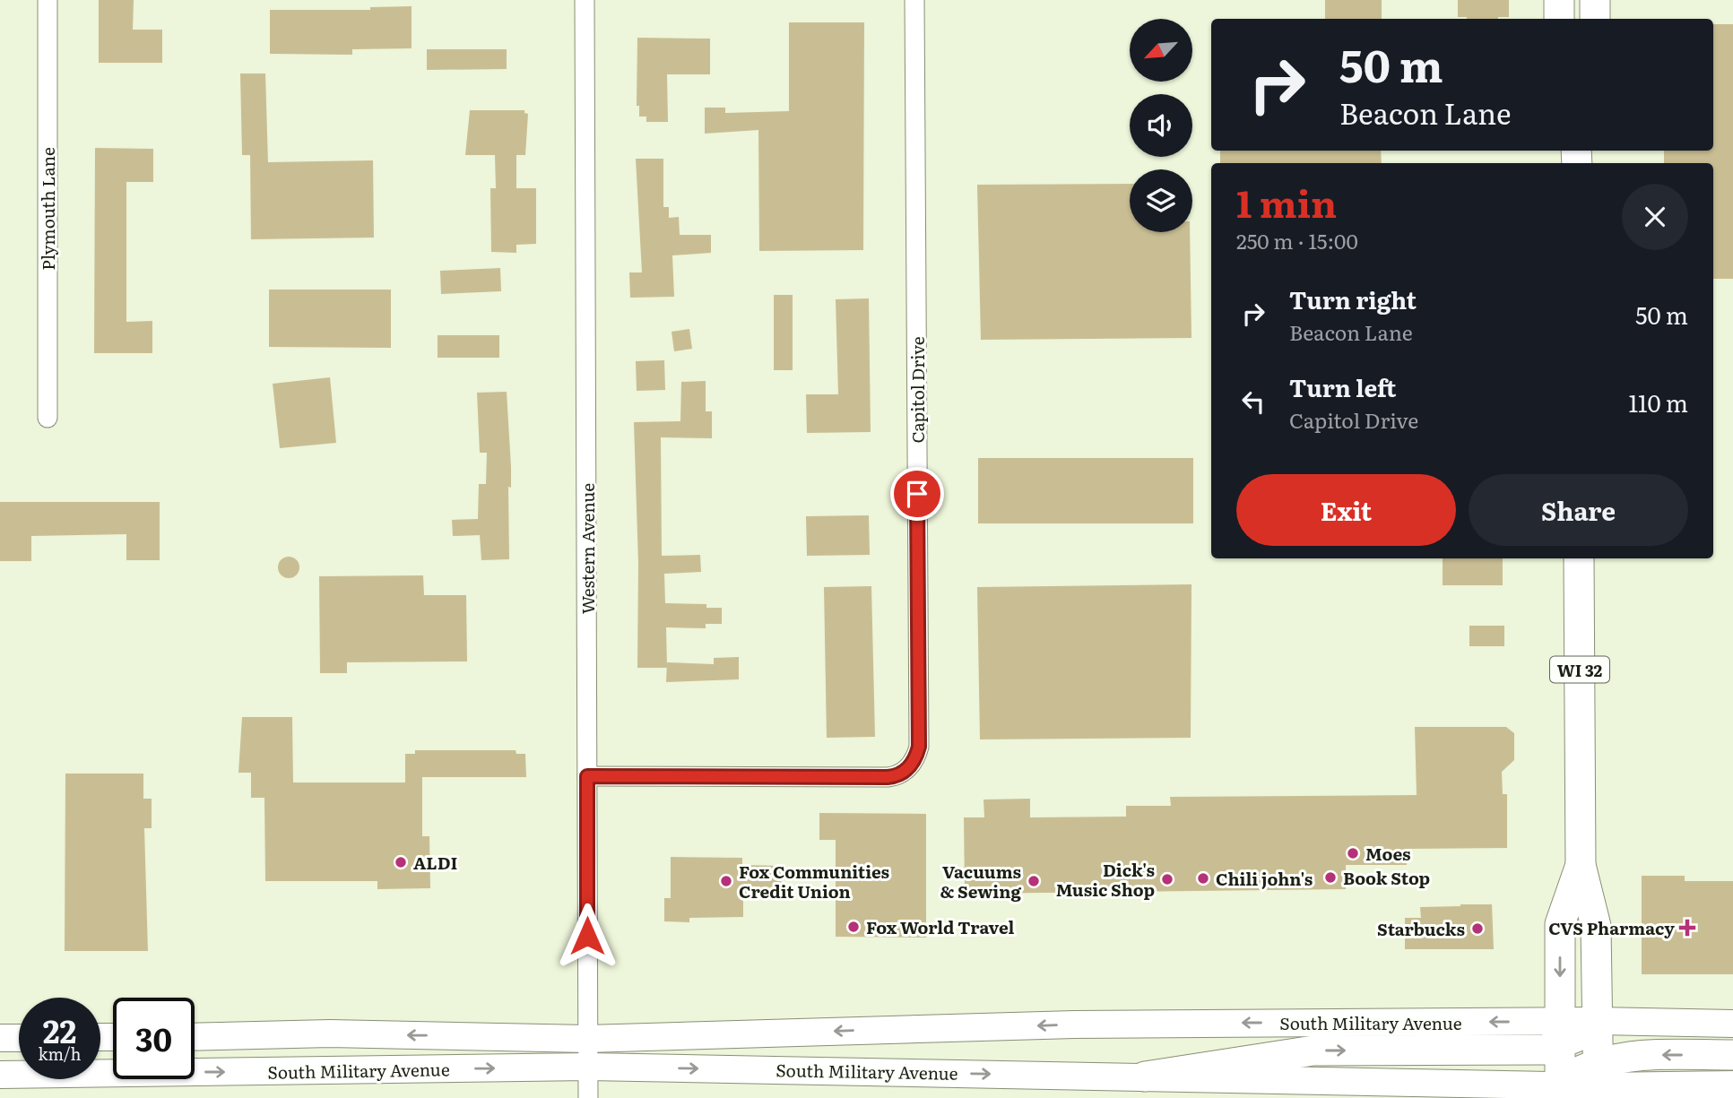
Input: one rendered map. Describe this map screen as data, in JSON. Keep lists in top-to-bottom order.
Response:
{
  "streets": {
    "main road": ["WI 32", "South Military Avenue"],
    "street": ["Plymouth Lane", "Capitol Drive", "Western Avenue"]
  },
  "crossings": [
    ["Capitol Drive", "Western Avenue"],
    ["Western Avenue", "South Military Avenue"],
    ["WI 32", "South Military Avenue"]
  ],
  "places": {
    "other": [
      "Moes",
      "ALDI",
      "Book Stop",
      "Chili john's",
      "Dick's Music Shop",
      "Fox Communities Credit Union",
      "Vacuums & Sewing",
      "Fox World Travel",
      "Starbucks"
    ],
    "health": ["CVS Pharmacy"]
  },
  "north": "bottom left",
  "page": {
    "turn": ["50 m", "Beacon Lane"],
    "heading": ["1 min", "250 m · 15:00"],
    "list": [
      {
        "name": "Turn right",
        "note": "Beacon Lane",
        "value": "50 m"
      },
      {
        "name": "Turn left",
        "note": "Capitol Drive",
        "value": "110 m"
      }
    ],
    "buttons": ["Exit", "Share"],
    "speed": "22 km/h",
    "limit": "30"
  }
}
